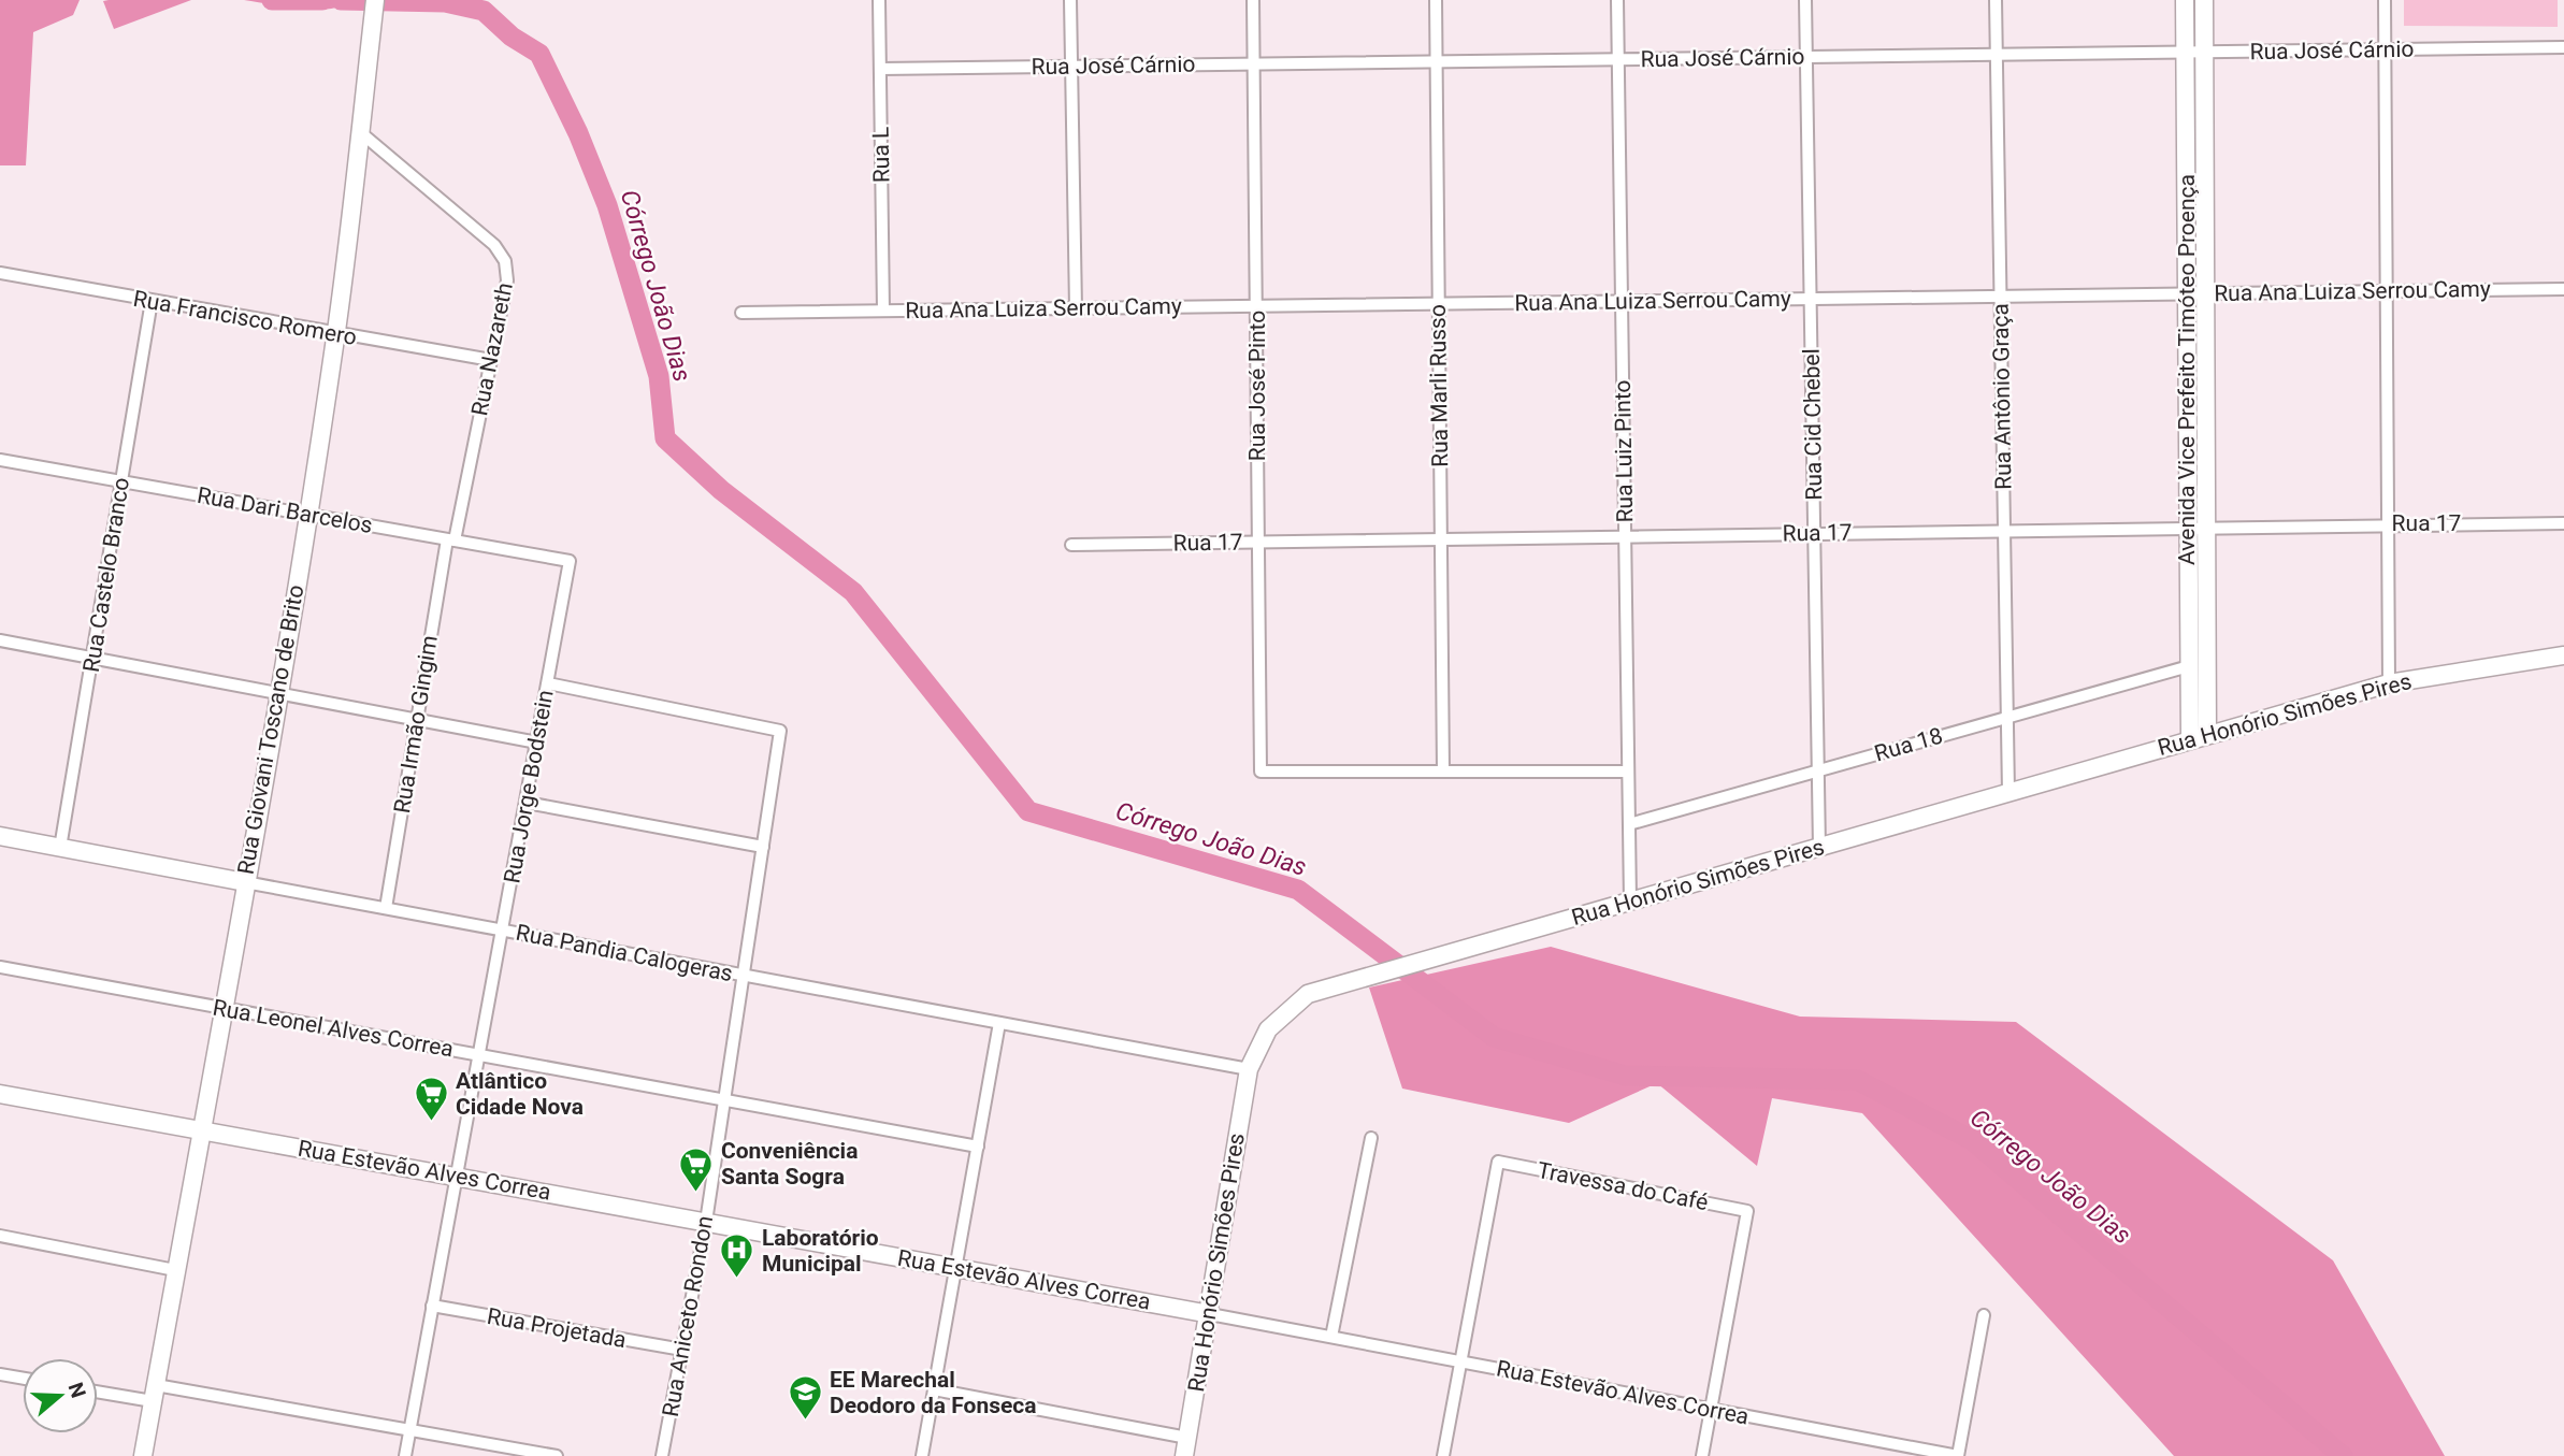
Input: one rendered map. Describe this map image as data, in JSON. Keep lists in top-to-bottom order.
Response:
{
  "streets": {
    "main road": [
      "Avenida Vice Prefeito Timóteo Proença",
      "Rua Honório Simões Pires",
      "Rua Giovani Toscano de Brito",
      "Rua Pandia Calogeras",
      "Rua Estevão Alves Correa"
    ],
    "street": [
      "Rua José Cárnio",
      "Rua L",
      "Rua Ana Luiza Serrou Camy",
      "Rua Francisco Romero",
      "Rua Nazareth",
      "Rua José Pinto",
      "Rua Marli Russo",
      "Rua Antônio Graça",
      "Rua Cid Chebel",
      "Rua Luiz Pinto",
      "Rua Dari Barcelos",
      "Rua 17",
      "Rua Castelo Branco",
      "Rua Irmão Gingim",
      "Rua 18",
      "Rua Jorge Bodstein",
      "Rua Leonel Alves Correa",
      "Travessa do Café",
      "Rua Aniceto Rondon",
      "Rua Projetada"
    ]
  },
  "crossings": [
    ["Rua José Cárnio", "Rua L"],
    ["Rua José Cárnio", "Avenida Vice Prefeito Timóteo Proença"],
    ["Rua José Cárnio", "Rua José Pinto"],
    ["Rua José Cárnio", "Rua Marli Russo"],
    ["Rua José Cárnio", "Rua Antônio Graça"],
    ["Rua José Cárnio", "Rua Cid Chebel"],
    ["Rua José Cárnio", "Rua Luiz Pinto"],
    ["Rua L", "Rua Ana Luiza Serrou Camy"],
    ["Rua Ana Luiza Serrou Camy", "Avenida Vice Prefeito Timóteo Proença"],
    ["Rua Ana Luiza Serrou Camy", "Rua José Pinto"],
    ["Rua Ana Luiza Serrou Camy", "Rua Marli Russo"],
    ["Rua Ana Luiza Serrou Camy", "Rua Antônio Graça"],
    ["Rua Ana Luiza Serrou Camy", "Rua Cid Chebel"],
    ["Rua Ana Luiza Serrou Camy", "Rua Luiz Pinto"],
    ["Rua Francisco Romero", "Rua Nazareth"],
    ["Rua Francisco Romero", "Rua Castelo Branco"],
    ["Rua Francisco Romero", "Rua Giovani Toscano de Brito"],
    ["Rua Nazareth", "Rua Dari Barcelos"],
    ["Rua Nazareth", "Rua Irmão Gingim"],
    ["Rua Nazareth", "Rua Giovani Toscano de Brito"],
    ["Avenida Vice Prefeito Timóteo Proença", "Rua 17"],
    ["Avenida Vice Prefeito Timóteo Proença", "Rua Honório Simões Pires"],
    ["Avenida Vice Prefeito Timóteo Proença", "Rua 18"],
    ["Rua José Pinto", "Rua Marli Russo"],
    ["Rua José Pinto", "Rua 17"],
    ["Rua Marli Russo", "Rua 17"],
    ["Rua Antônio Graça", "Rua 17"],
    ["Rua Antônio Graça", "Rua Honório Simões Pires"],
    ["Rua Antônio Graça", "Rua 18"],
    ["Rua Cid Chebel", "Rua 17"],
    ["Rua Cid Chebel", "Rua Honório Simões Pires"],
    ["Rua Cid Chebel", "Rua 18"],
    ["Rua Luiz Pinto", "Rua 17"],
    ["Rua Luiz Pinto", "Rua Honório Simões Pires"],
    ["Rua Luiz Pinto", "Rua 18"],
    ["Rua Dari Barcelos", "Rua Castelo Branco"],
    ["Rua Dari Barcelos", "Rua Irmão Gingim"],
    ["Rua Dari Barcelos", "Rua Giovani Toscano de Brito"],
    ["Rua Dari Barcelos", "Rua Jorge Bodstein"],
    ["Rua Castelo Branco", "Rua Pandia Calogeras"],
    ["Rua Honório Simões Pires", "Rua Pandia Calogeras"],
    ["Rua Honório Simões Pires", "Rua Estevão Alves Correa"],
    ["Rua Irmão Gingim", "Rua Pandia Calogeras"],
    ["Rua Giovani Toscano de Brito", "Rua Pandia Calogeras"],
    ["Rua Giovani Toscano de Brito", "Rua Leonel Alves Correa"],
    ["Rua Giovani Toscano de Brito", "Rua Estevão Alves Correa"],
    ["Rua Jorge Bodstein", "Rua Pandia Calogeras"],
    ["Rua Jorge Bodstein", "Rua Leonel Alves Correa"],
    ["Rua Jorge Bodstein", "Rua Estevão Alves Correa"],
    ["Rua Jorge Bodstein", "Rua Aniceto Rondon"],
    ["Rua Jorge Bodstein", "Rua Projetada"],
    ["Rua Pandia Calogeras", "Rua Aniceto Rondon"],
    ["Rua Leonel Alves Correa", "Rua Aniceto Rondon"],
    ["Rua Estevão Alves Correa", "Travessa do Café"],
    ["Rua Estevão Alves Correa", "Rua Aniceto Rondon"],
    ["Rua Aniceto Rondon", "Rua Projetada"]
  ],
  "water": ["Córrego João Dias"],
  "places": {
    "supermarket": ["Atlântico Cidade Nova", "Conveniência Santa Sogra"],
    "hospital": ["Laboratório Municipal"],
    "school or university": ["EE Marechal Deodoro da Fonseca"]
  },
  "north": "right"
}
